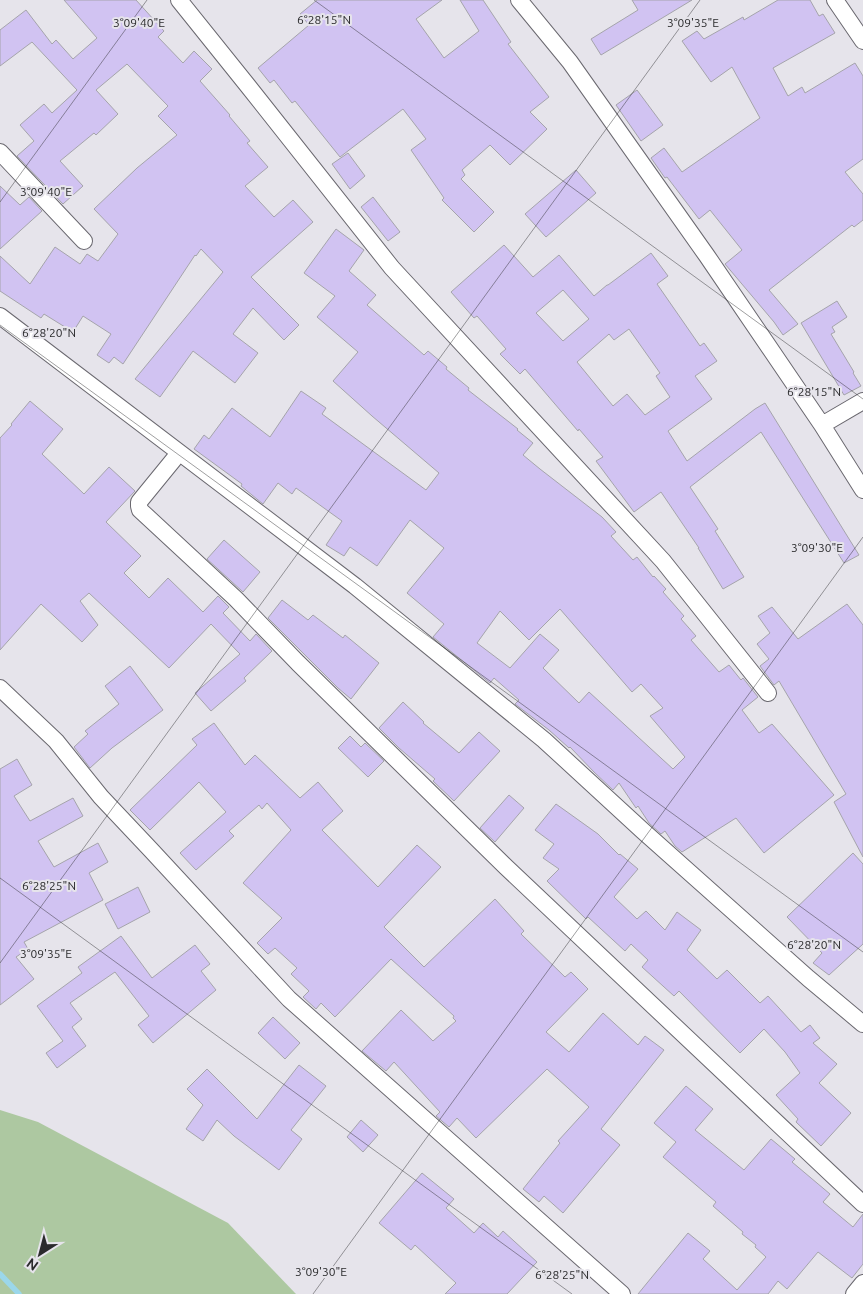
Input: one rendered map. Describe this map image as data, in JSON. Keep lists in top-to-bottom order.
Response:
{
  "north": "bottom left",
  "coordinates": [
    "6°28'15\"N",
    "3°09'35\"E",
    "3°09'40\"E",
    "6°28'20\"N",
    "3°09'30\"E",
    "6°28'25\"N"
  ]
}
